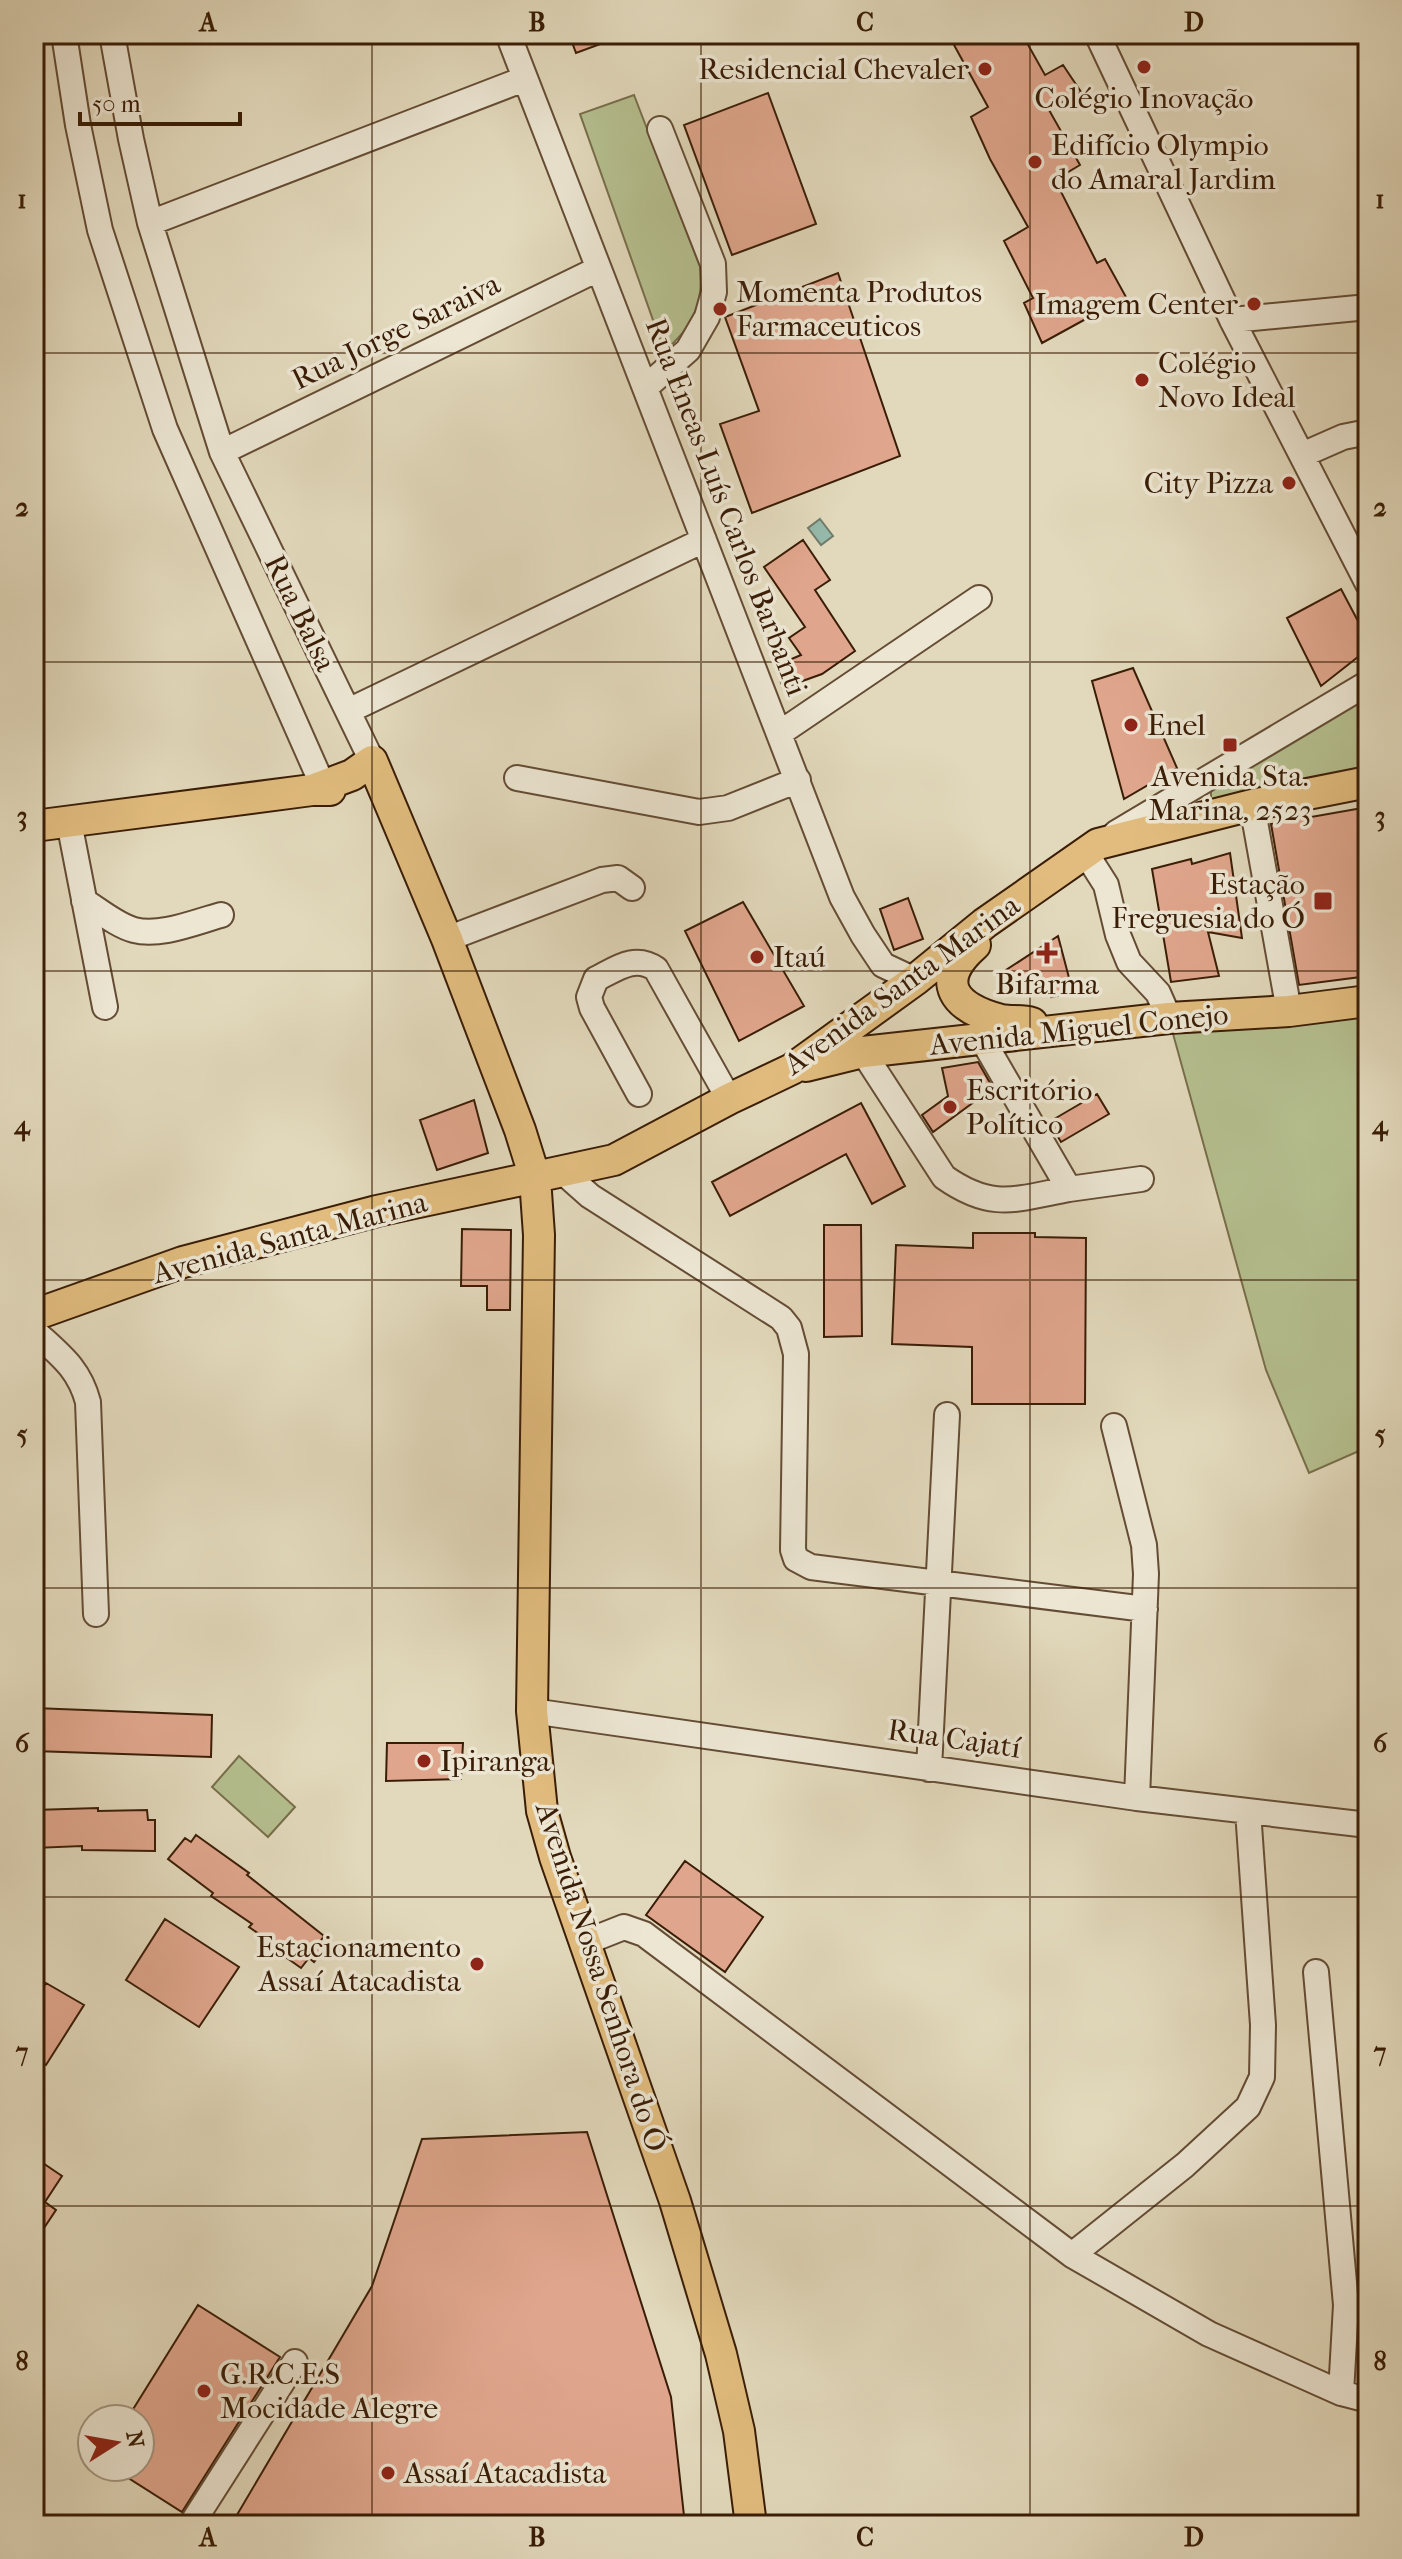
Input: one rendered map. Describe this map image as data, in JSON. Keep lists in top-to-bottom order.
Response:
{
  "streets": {
    "main road": [
      "Rua Balsa",
      "Avenida Santa Marina",
      "Avenida Miguel Conejo",
      "Avenida Nossa Senhora do Ó"
    ],
    "street": ["Rua Jorge Saraiva", "Rua Eneas Luís Carlos Barbanti", "Rua Cajatí"]
  },
  "crossings": [
    ["Rua Jorge Saraiva", "Rua Eneas Luís Carlos Barbanti"],
    ["Rua Jorge Saraiva", "Rua Balsa"],
    ["Rua Eneas Luís Carlos Barbanti", "Avenida Santa Marina"],
    ["Rua Balsa", "Avenida Santa Marina"],
    ["Rua Balsa", "Avenida Nossa Senhora do Ó"],
    ["Avenida Santa Marina", "Avenida Miguel Conejo"],
    ["Avenida Santa Marina", "Avenida Nossa Senhora do Ó"],
    ["Rua Cajatí", "Avenida Nossa Senhora do Ó"]
  ],
  "places": {
    "other": [
      "Colégio Inovação",
      "Residencial Chevaler",
      "Edifício Olympio do Amaral Jardim",
      "Imagem Center",
      "Momenta Produtos Farmaceuticos",
      "Colégio Novo Ideal",
      "City Pizza",
      "Enel",
      "Itaú",
      "Escritório Político",
      "Ipiranga",
      "Estacionamento Assaí Atacadista",
      "G.R.C.E.S Mocidade Alegre",
      "Assaí Atacadista"
    ],
    "transit": ["Avenida Sta. Marina, 2523", "Estação Freguesia do Ó"],
    "health": ["Bifarma"]
  },
  "scale_bar": "50 m",
  "north": "right",
  "grid": {
    "columns": [
      "A",
      "B",
      "C",
      "D"
    ],
    "rows": [
      "1",
      "2",
      "3",
      "4",
      "5",
      "6",
      "7",
      "8"
    ]
  }
}
